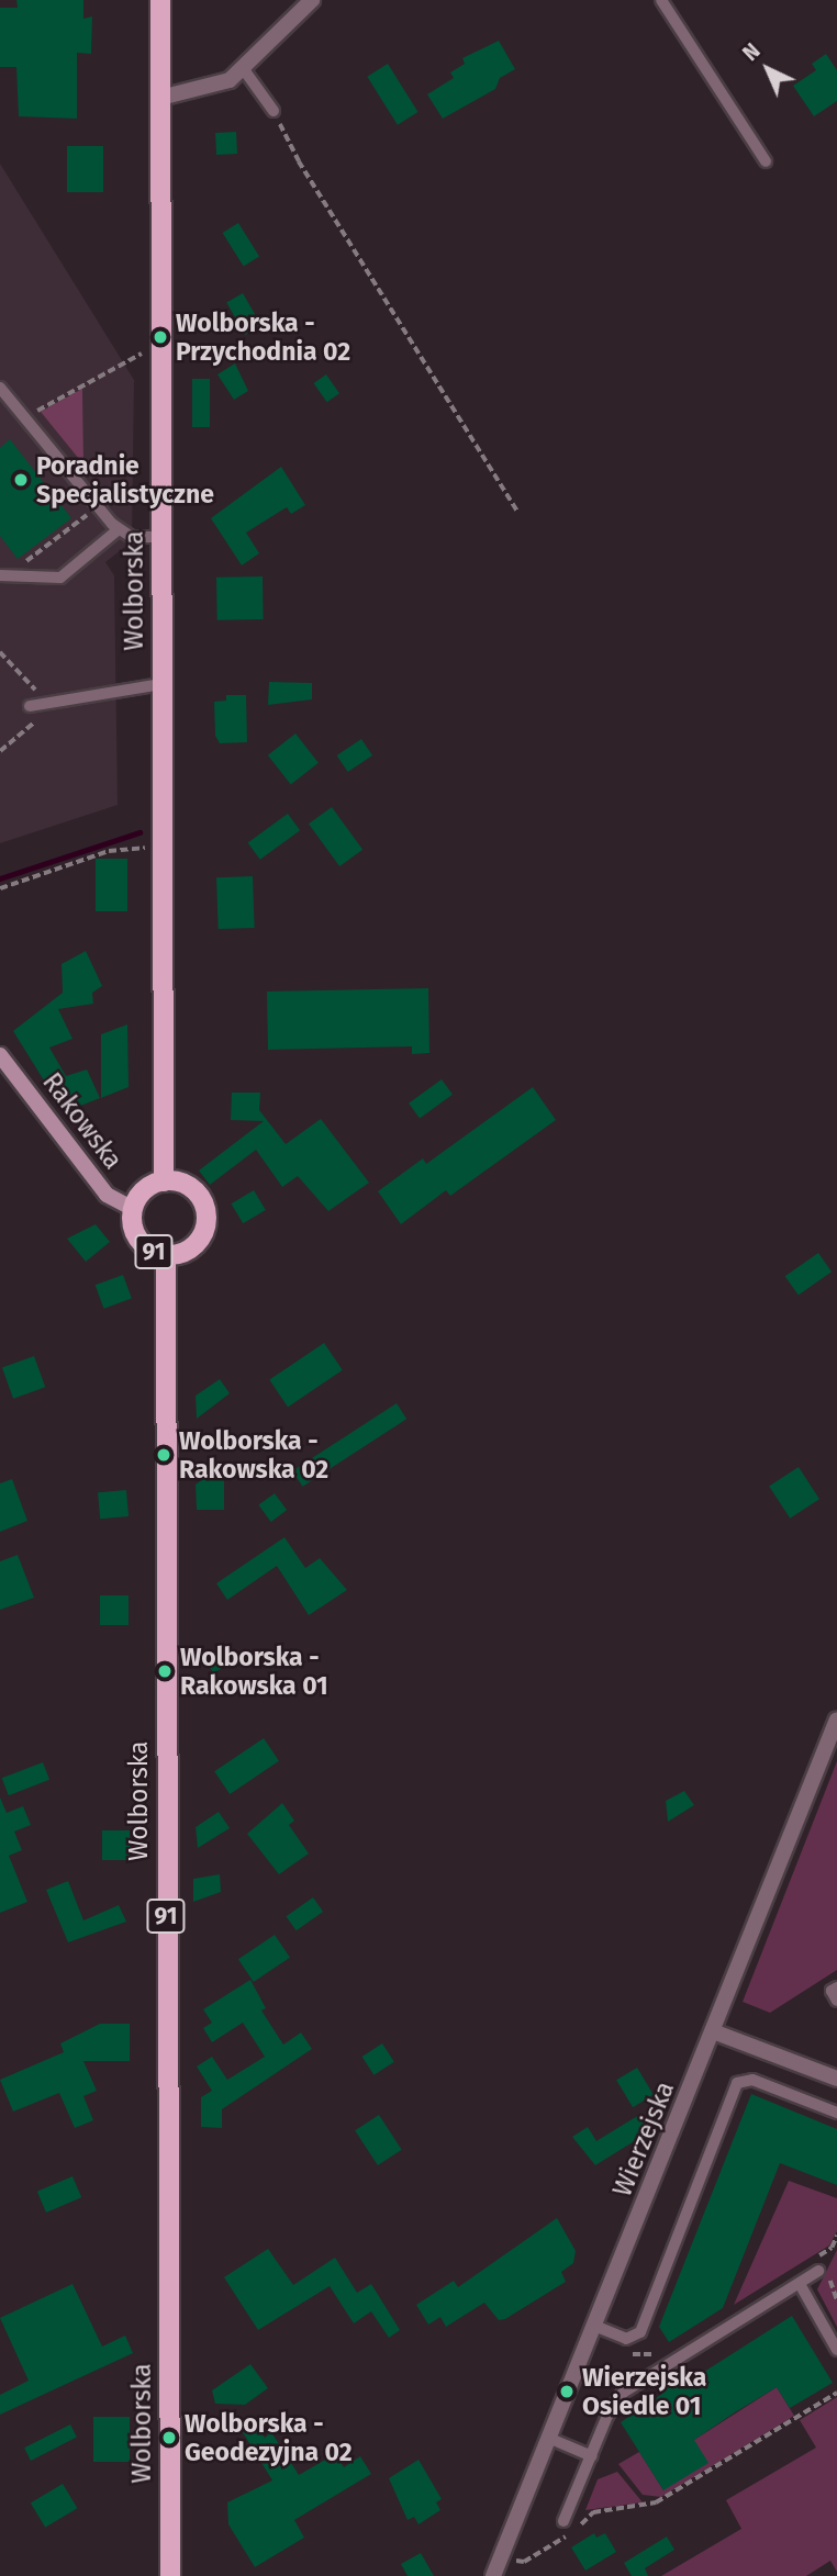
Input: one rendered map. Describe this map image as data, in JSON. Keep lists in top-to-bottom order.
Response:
{
  "streets": {
    "main road": ["Wolborska", "Rakowska", "91"],
    "street": ["Wierzejska"]
  },
  "crossings": [
    ["Wolborska", "Rakowska"],
    ["Wolborska", "91"],
    ["Rakowska", "91"]
  ],
  "places": [
    "Wolborska - Przychodnia 02",
    "Poradnie Specjalistyczne",
    "Wolborska - Rakowska 02",
    "Wolborska - Rakowska 01",
    "Wierzejska Osiedle 01",
    "Wolborska - Geodezyjna 02"
  ],
  "north": "top left"
}
